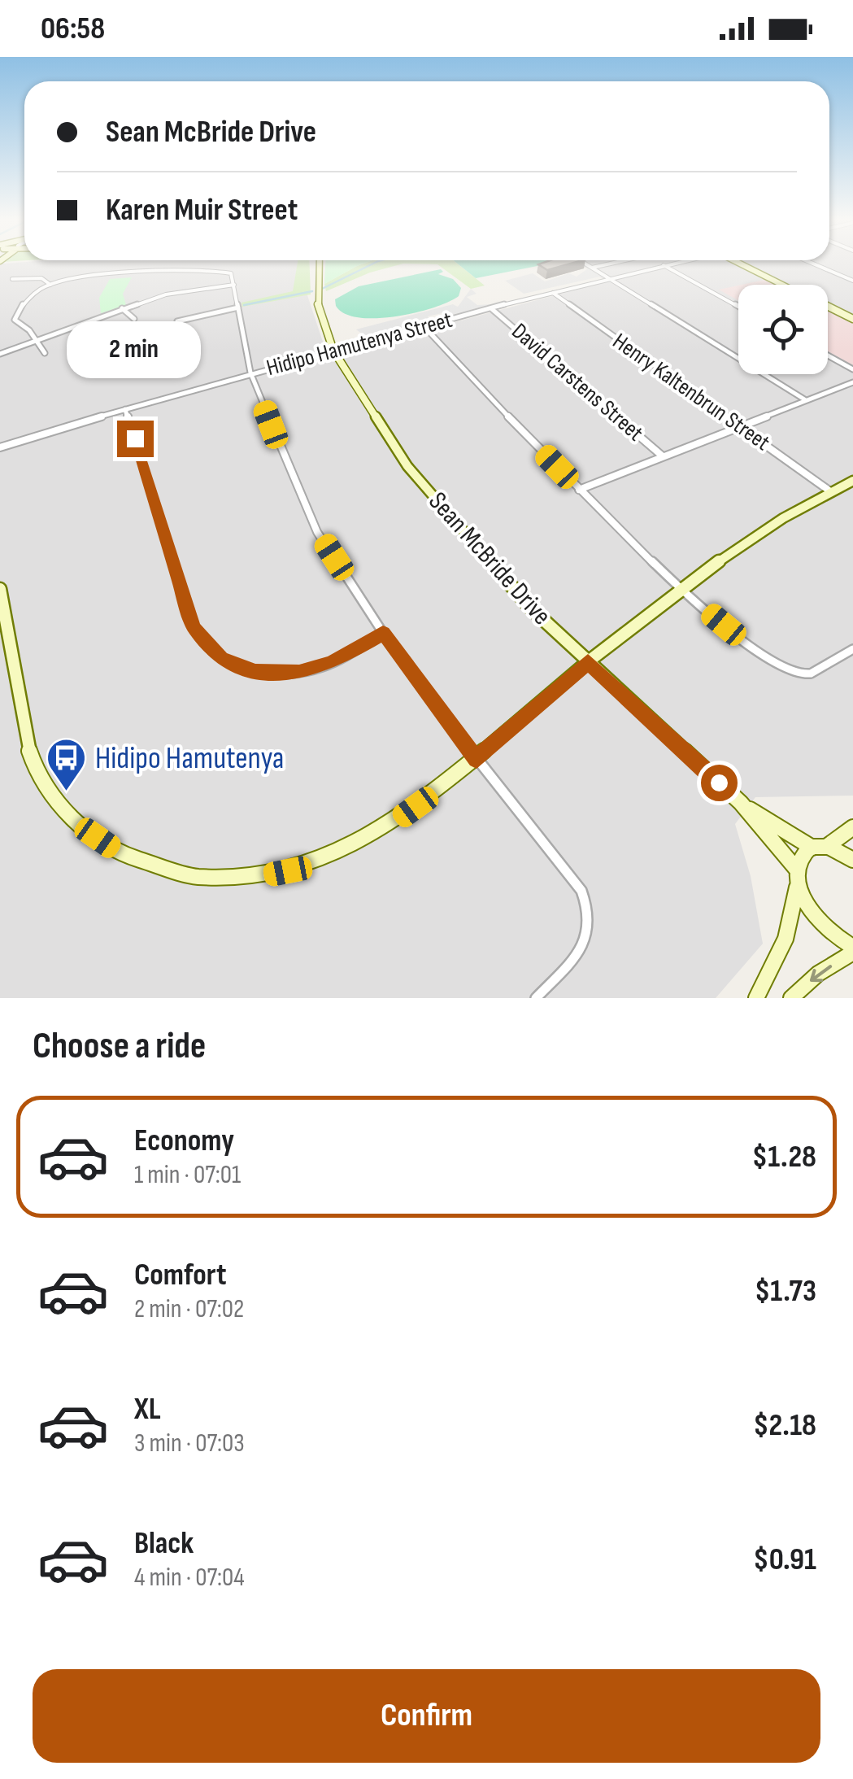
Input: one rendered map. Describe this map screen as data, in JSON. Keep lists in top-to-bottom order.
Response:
{
  "streets": {
    "main road": ["Sean McBride Drive"],
    "street": ["Hidipo Hamutenya Street", "David Carstens Street", "Henry Kaltenbrun Street"]
  },
  "crossings": [
    ["Hidipo Hamutenya Street", "David Carstens Street"],
    ["Hidipo Hamutenya Street", "Henry Kaltenbrun Street"],
    ["Hidipo Hamutenya Street", "Sean McBride Drive"]
  ],
  "places": {
    "bus stop": ["Hidipo Hamutenya"]
  },
  "page": {
    "status": "06:58",
    "banner": ["Sean McBride Drive", "Karen Muir Street"],
    "bubble": "2 min",
    "heading": "Choose a ride",
    "list": [
      {
        "name": "Economy",
        "note": "1 min · 07:01",
        "value": "$1.28"
      },
      {
        "name": "Comfort",
        "note": "2 min · 07:02",
        "value": "$1.73"
      },
      {
        "name": "XL",
        "note": "3 min · 07:03",
        "value": "$2.18"
      },
      {
        "name": "Black",
        "note": "4 min · 07:04",
        "value": "$0.91"
      }
    ],
    "buttons": "Confirm"
  }
}
